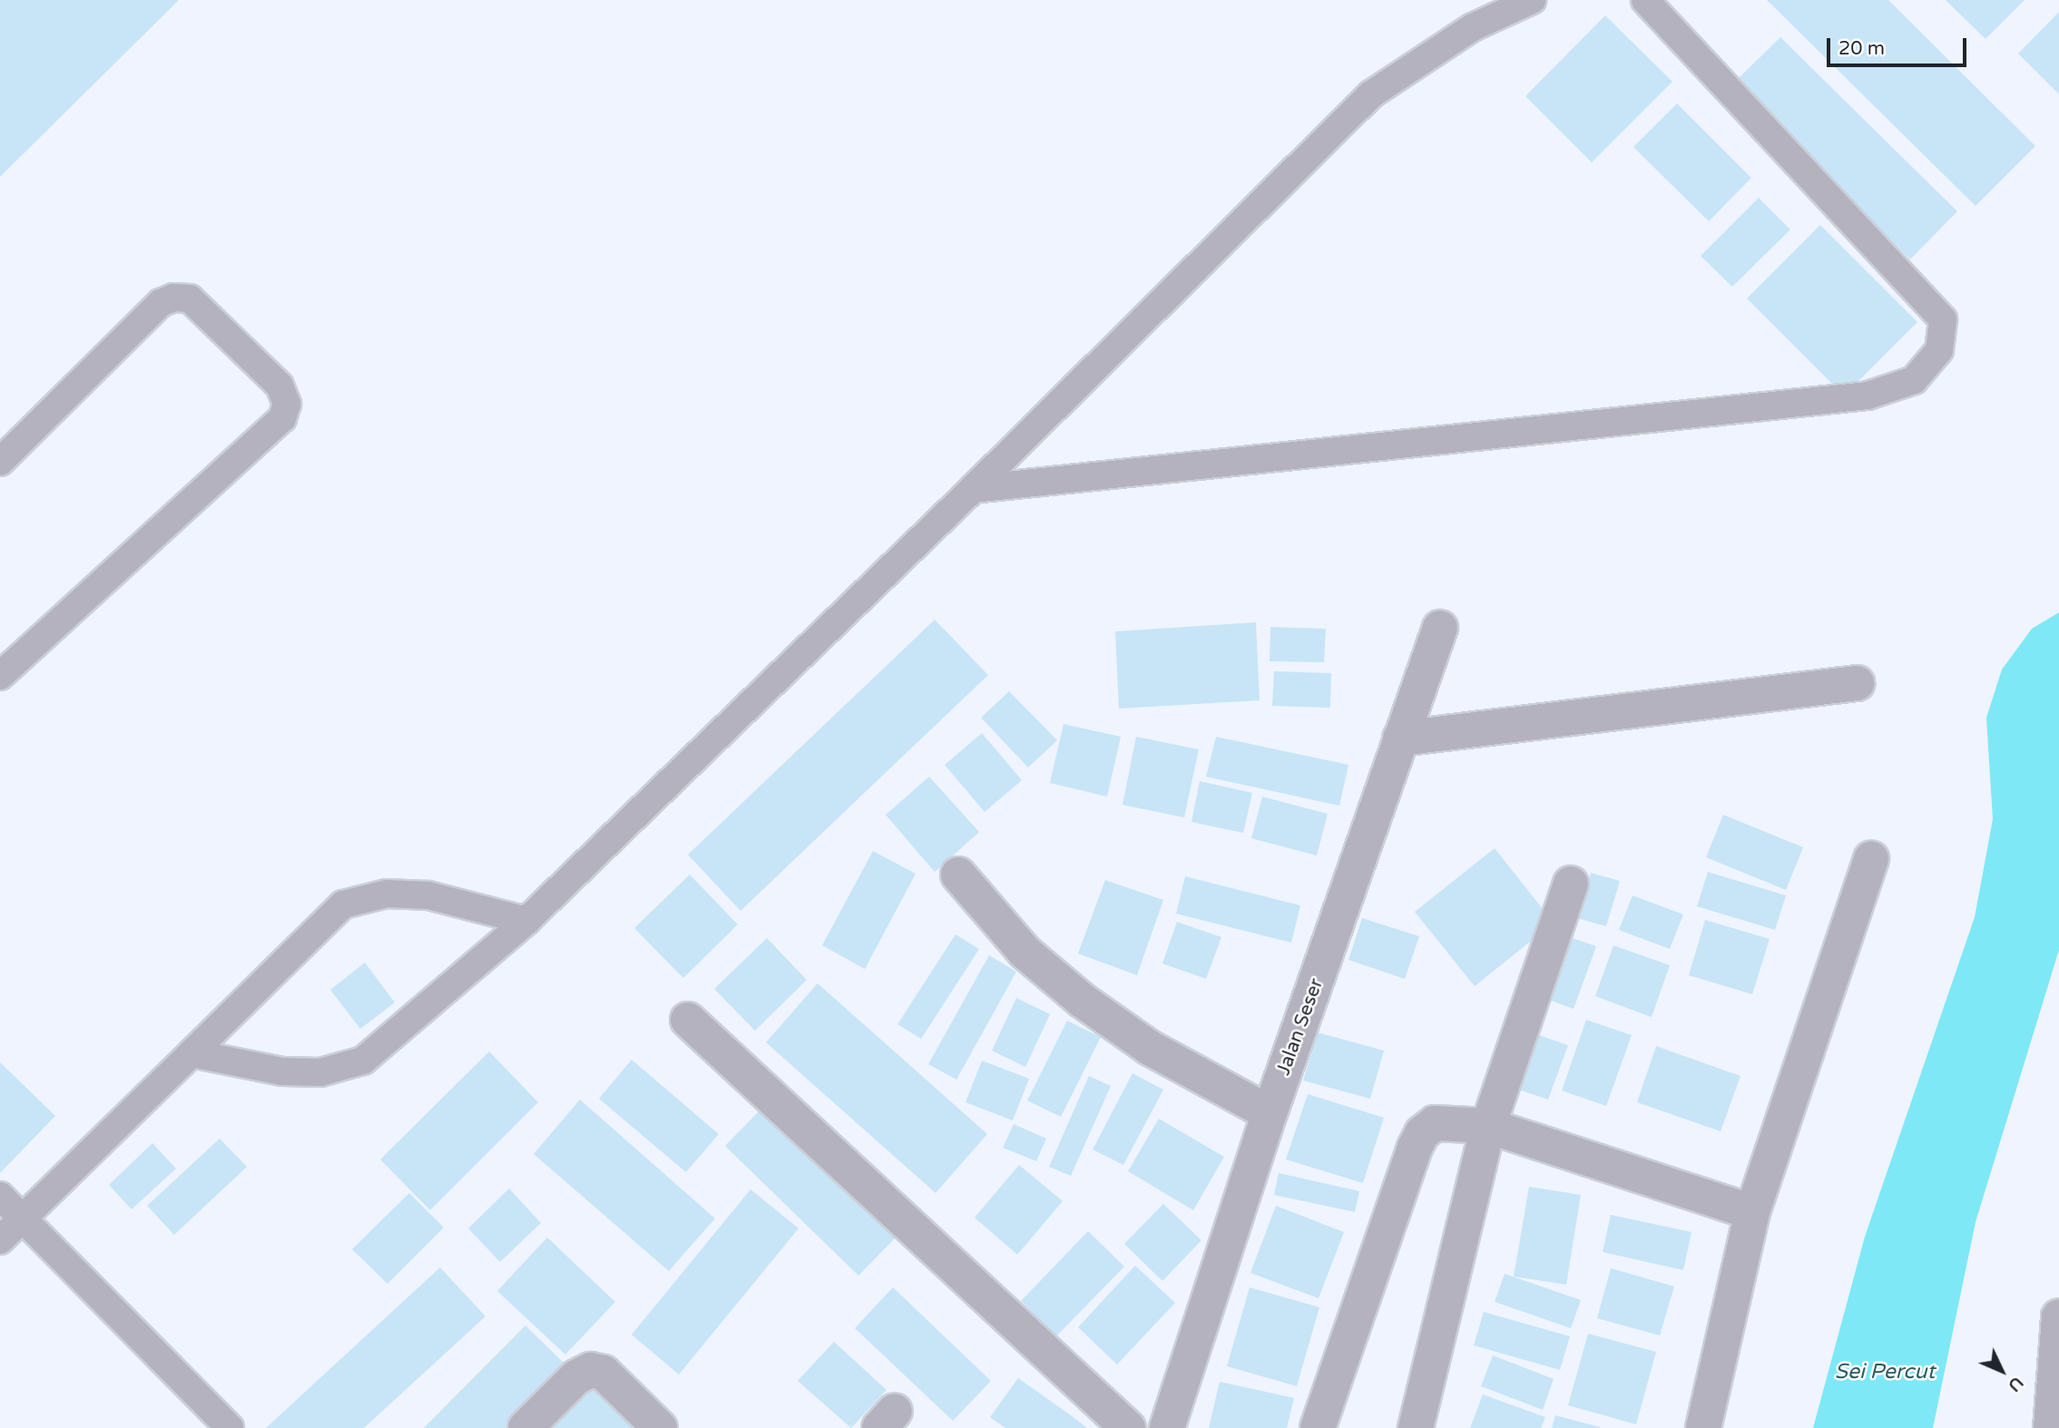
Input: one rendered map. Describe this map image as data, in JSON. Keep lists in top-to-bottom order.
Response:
{
  "streets": {
    "street": ["Jalan Seser"]
  },
  "water": ["Sei Percut"],
  "scale_bar": "20 m",
  "north": "bottom right"
}
